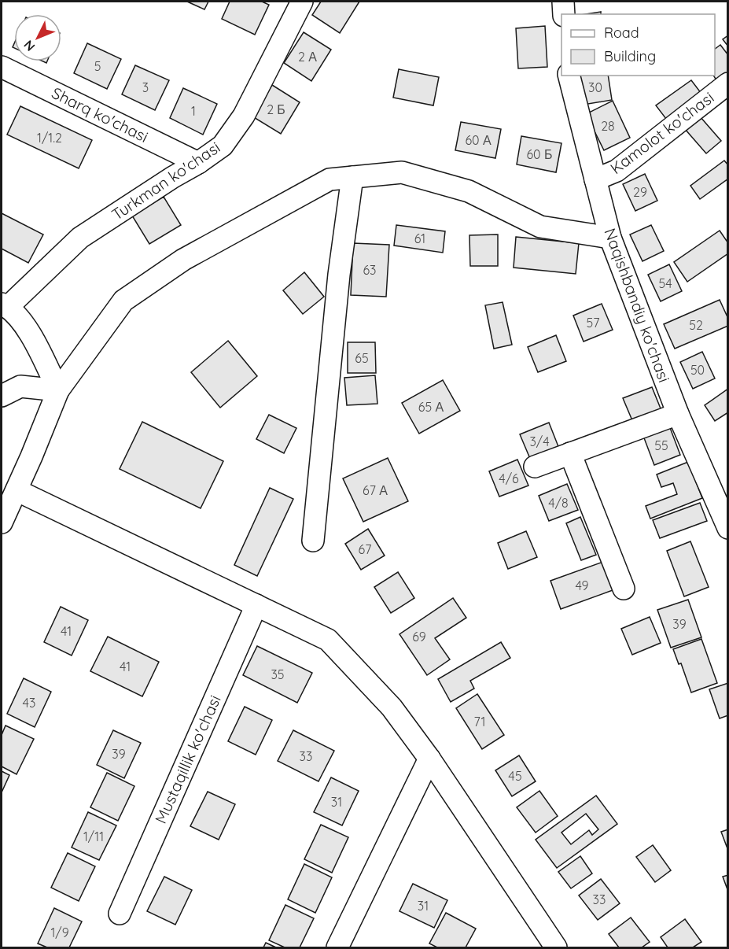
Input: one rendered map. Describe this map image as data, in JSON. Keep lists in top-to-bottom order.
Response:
{
  "streets": {
    "street": [
      "Sharq ko'chasi",
      "Kamolot ko'chasi",
      "Turkman ko'chasi",
      "Naqishbandiy ko'chasi",
      "Mustaqillik ko'chasi"
    ]
  },
  "crossings": [
    ["Sharq ko'chasi", "Turkman ko'chasi"],
    ["Kamolot ko'chasi", "Naqishbandiy ko'chasi"]
  ],
  "house_numbers": [
    "2 А",
    "5",
    "3",
    "30",
    "2 Б",
    "1",
    "28",
    "1/1.2",
    "60 А",
    "60 Б",
    "29",
    "61",
    "63",
    "54",
    "57",
    "52",
    "65",
    "50",
    "65 А",
    "3/4",
    "55",
    "4/6",
    "67 А",
    "4/8",
    "67",
    "49",
    "39",
    "41",
    "69",
    "41",
    "35",
    "43",
    "71",
    "39",
    "33",
    "45",
    "31",
    "1/11",
    "33",
    "31",
    "1/9"
  ],
  "legend": ["Road", "Building"],
  "north": "bottom left"
}
